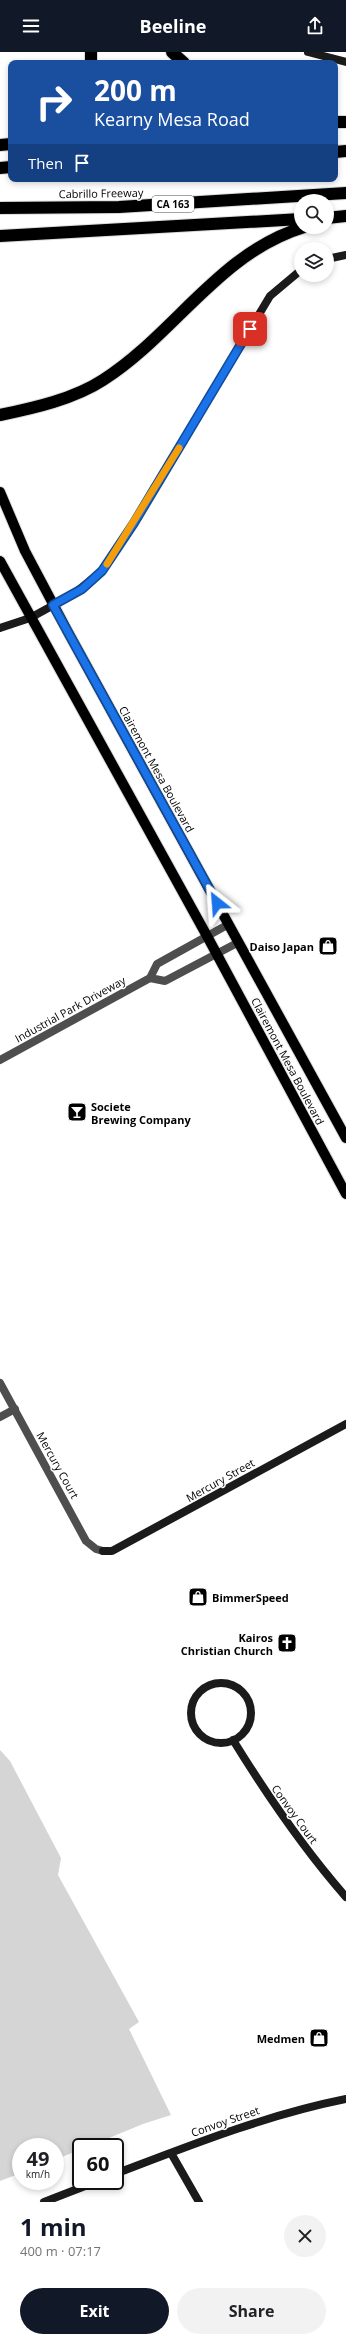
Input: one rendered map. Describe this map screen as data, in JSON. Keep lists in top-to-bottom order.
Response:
{
  "streets": {
    "highway": ["Cabrillo Freeway", "CA 163"],
    "main road": ["Clairemont Mesa Boulevard"],
    "street": [
      "Industrial Park Driveway",
      "Mercury Court",
      "Mercury Street",
      "Convoy Court",
      "Convoy Street"
    ]
  },
  "crossings": [
    ["Clairemont Mesa Boulevard", "Industrial Park Driveway"],
    ["Mercury Court", "Mercury Street"]
  ],
  "places": {
    "shop": ["Daiso Japan", "BimmerSpeed", "Medmen"],
    "bar": ["Societe Brewing Company"],
    "church": ["Kairos Christian Church"]
  },
  "page": {
    "header": "Beeline",
    "turn": ["200 m", "Kearny Mesa Road"],
    "then": "Then",
    "speed": "49 km/h",
    "limit": "60",
    "heading": ["1 min", "400 m · 07:17"],
    "buttons": ["Exit", "Share"]
  }
}
